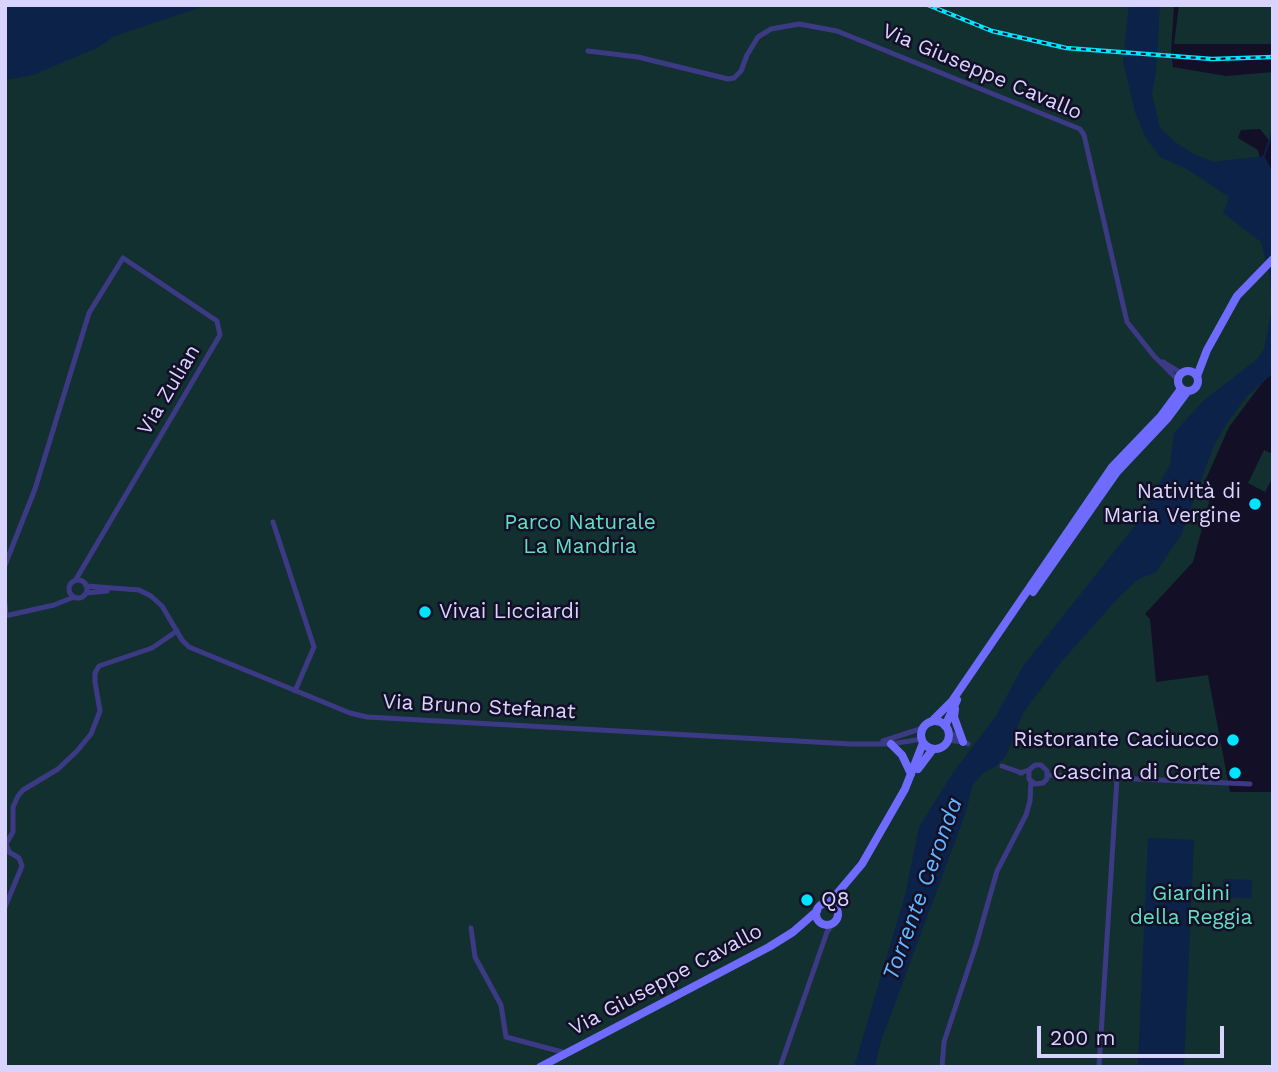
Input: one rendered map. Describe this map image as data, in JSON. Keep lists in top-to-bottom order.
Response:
{
  "streets": {
    "street": ["Via Giuseppe Cavallo", "Via Zulian", "Via Bruno Stefanat"]
  },
  "water": ["Torrente Ceronda"],
  "parks": ["Parco Naturale La Mandria", "Giardini della Reggia"],
  "places": [
    "Natività di Maria Vergine",
    "Vivai Licciardi",
    "Ristorante Caciucco",
    "Cascina di Corte",
    "Q8"
  ],
  "scale_bar": "200 m"
}
